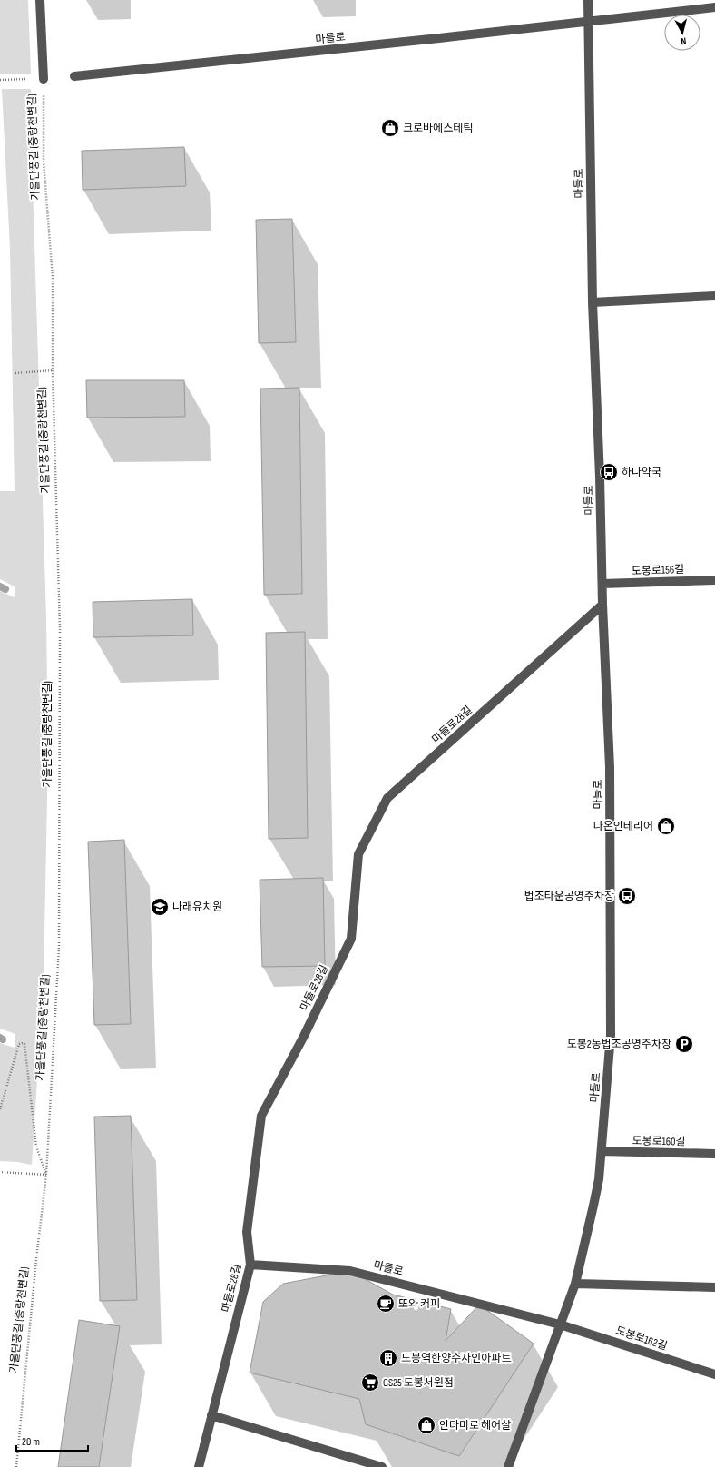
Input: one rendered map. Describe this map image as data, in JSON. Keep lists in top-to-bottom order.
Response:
{
  "streets": {
    "street": [
      "마들로",
      "가을단풍길 (중랑천변길)",
      "도봉로156길",
      "마들로28길",
      "도봉로160길",
      "도봉로162길"
    ]
  },
  "crossings": [
    ["마들로", "도봉로156길"],
    ["마들로", "마들로28길"],
    ["마들로", "도봉로160길"],
    ["마들로", "도봉로162길"]
  ],
  "places": {
    "shop": ["크로바에스테틱", "다온인테리어", "안다미로 헤어살"],
    "bus stop": ["하나약국", "법조타운공영주차장"],
    "school or university": ["나래유치원"],
    "parking": ["도봉2동법조공영주차장"],
    "cafe": ["또와 커피"],
    "building": ["도봉역한양수자인아파트"],
    "supermarket": ["GS25 도봉서원점"]
  },
  "scale_bar": "20 m",
  "north": "bottom"
}
